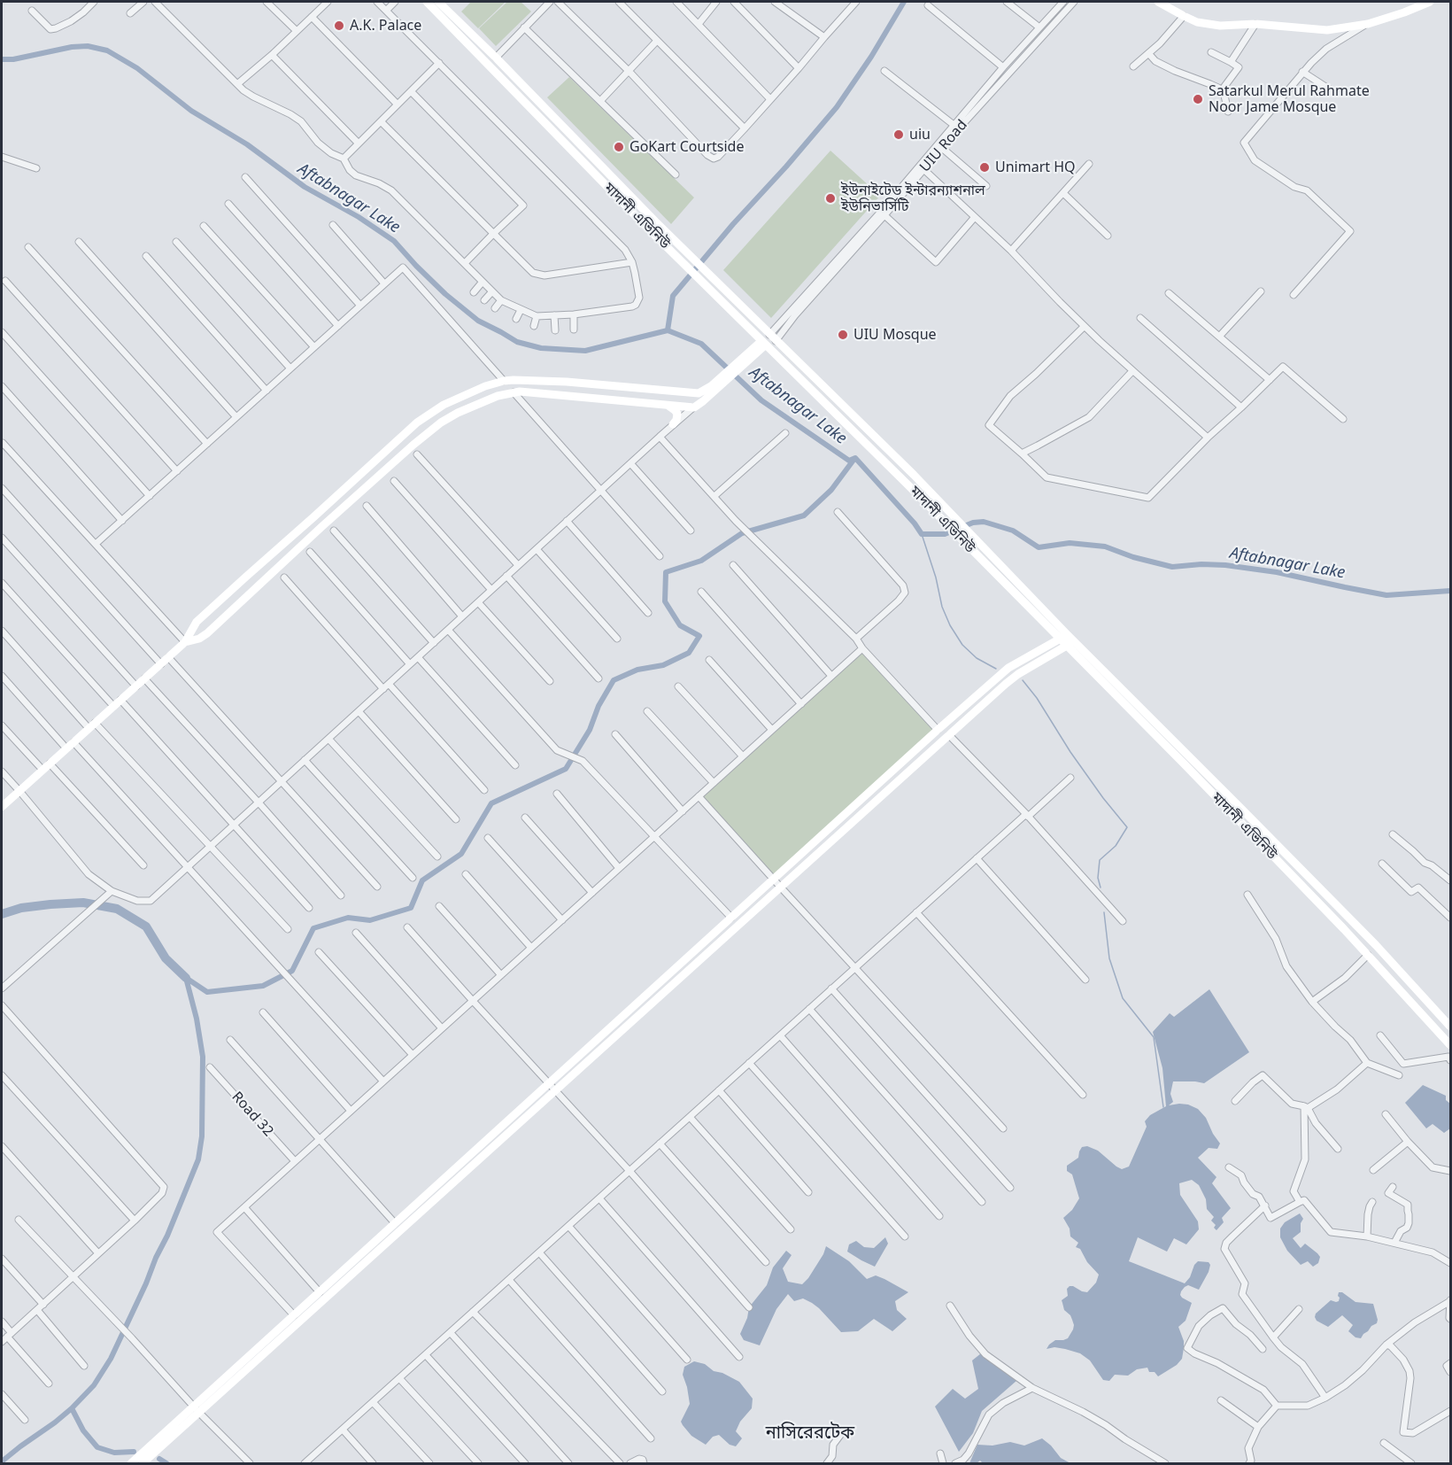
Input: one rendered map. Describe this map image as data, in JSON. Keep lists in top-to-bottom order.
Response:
{
  "streets": {
    "street": ["UIU Road", "মাদানী এভিনিউ", "Road 32"]
  },
  "crossings": [
    ["UIU Road", "মাদানী এভিনিউ"]
  ],
  "districts": ["নাসিরেরটেক"],
  "water": ["Aftabnagar Lake"],
  "places": [
    "A.K. Palace",
    "Satarkul Merul Rahmate Noor Jame Mosque",
    "uiu",
    "GoKart Courtside",
    "Unimart HQ",
    "ইউনাইটেড ইন্টারন্যাশনাল ইউনিভার্সিটি",
    "UIU Mosque"
  ]
}
